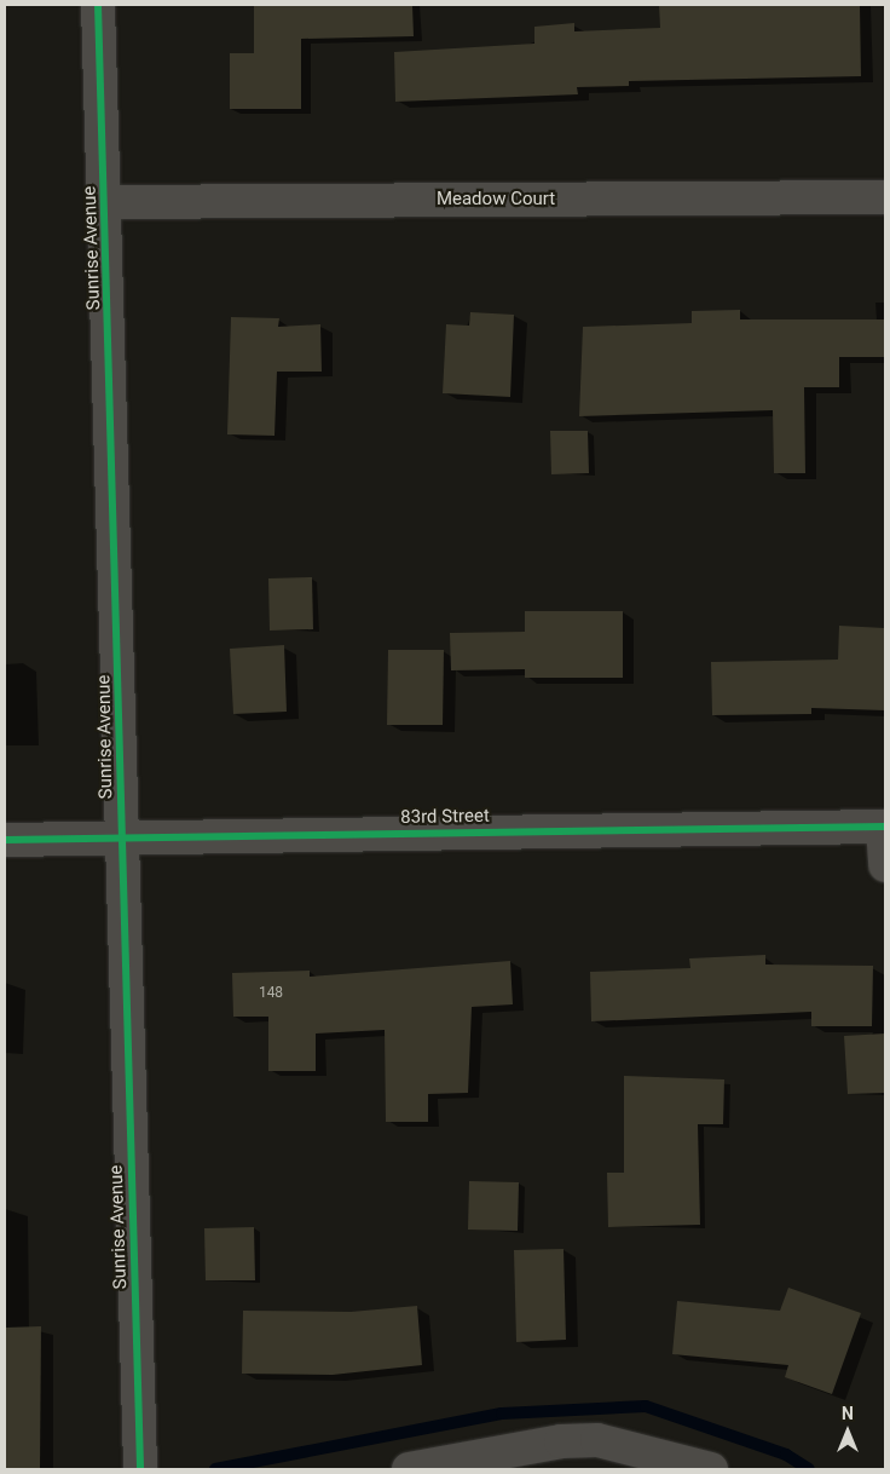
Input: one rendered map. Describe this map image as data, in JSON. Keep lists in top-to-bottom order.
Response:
{
  "streets": {
    "street": ["Meadow Court", "Sunrise Avenue", "83rd Street"]
  },
  "crossings": [
    ["Meadow Court", "Sunrise Avenue"],
    ["Sunrise Avenue", "83rd Street"]
  ],
  "house_numbers": ["148"],
  "north": "top"
}
